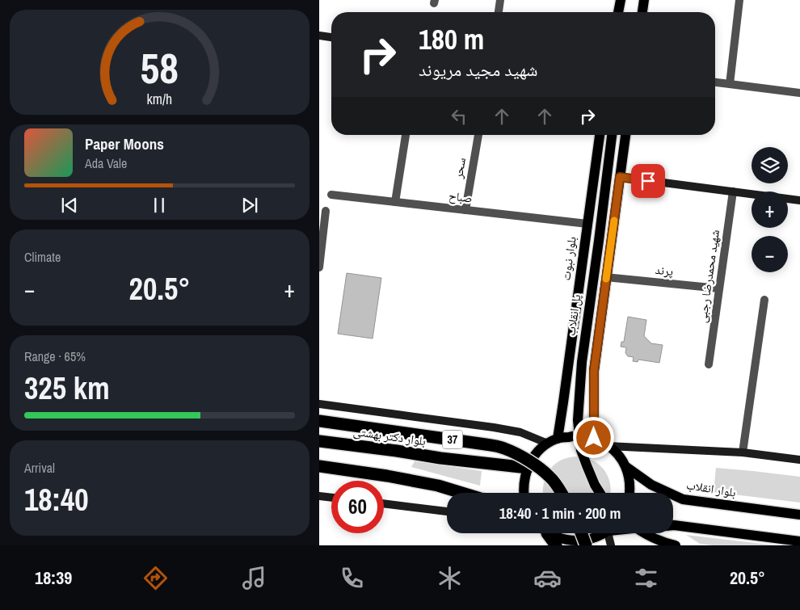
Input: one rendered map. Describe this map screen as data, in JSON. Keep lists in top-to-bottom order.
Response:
{
  "streets": {
    "highway": ["بلوار دکتر بهشتی", "37"],
    "main road": ["بلوار نبوت", "پل انقلاب", "بلوار انقلاب"],
    "street": [
      "سحر",
      "صباح",
      "پرند",
      "شهید محمدرضا رجبی"
    ]
  },
  "crossings": [
    ["سحر", "صباح"],
    ["صباح", "بلوار نبوت"],
    ["پرند", "شهید محمدرضا رجبی"]
  ],
  "page": {
    "turn": ["180 m", "شهید مجید مریوند"],
    "song": ["Paper Moons", "Ada Vale"],
    "map_buttons": ["+", "−"],
    "tile": [
      "Climate",
      ["Range · 65%", "325 km"],
      ["Arrival", "18:40"]
    ],
    "heat": ["−", "20.5°", "+"],
    "limit": "60",
    "trip": "18:40 · 1 min · 200 m",
    "tabs": ["18:39", "20.5°"],
    "gauge": ["58", "km/h"]
  }
}
